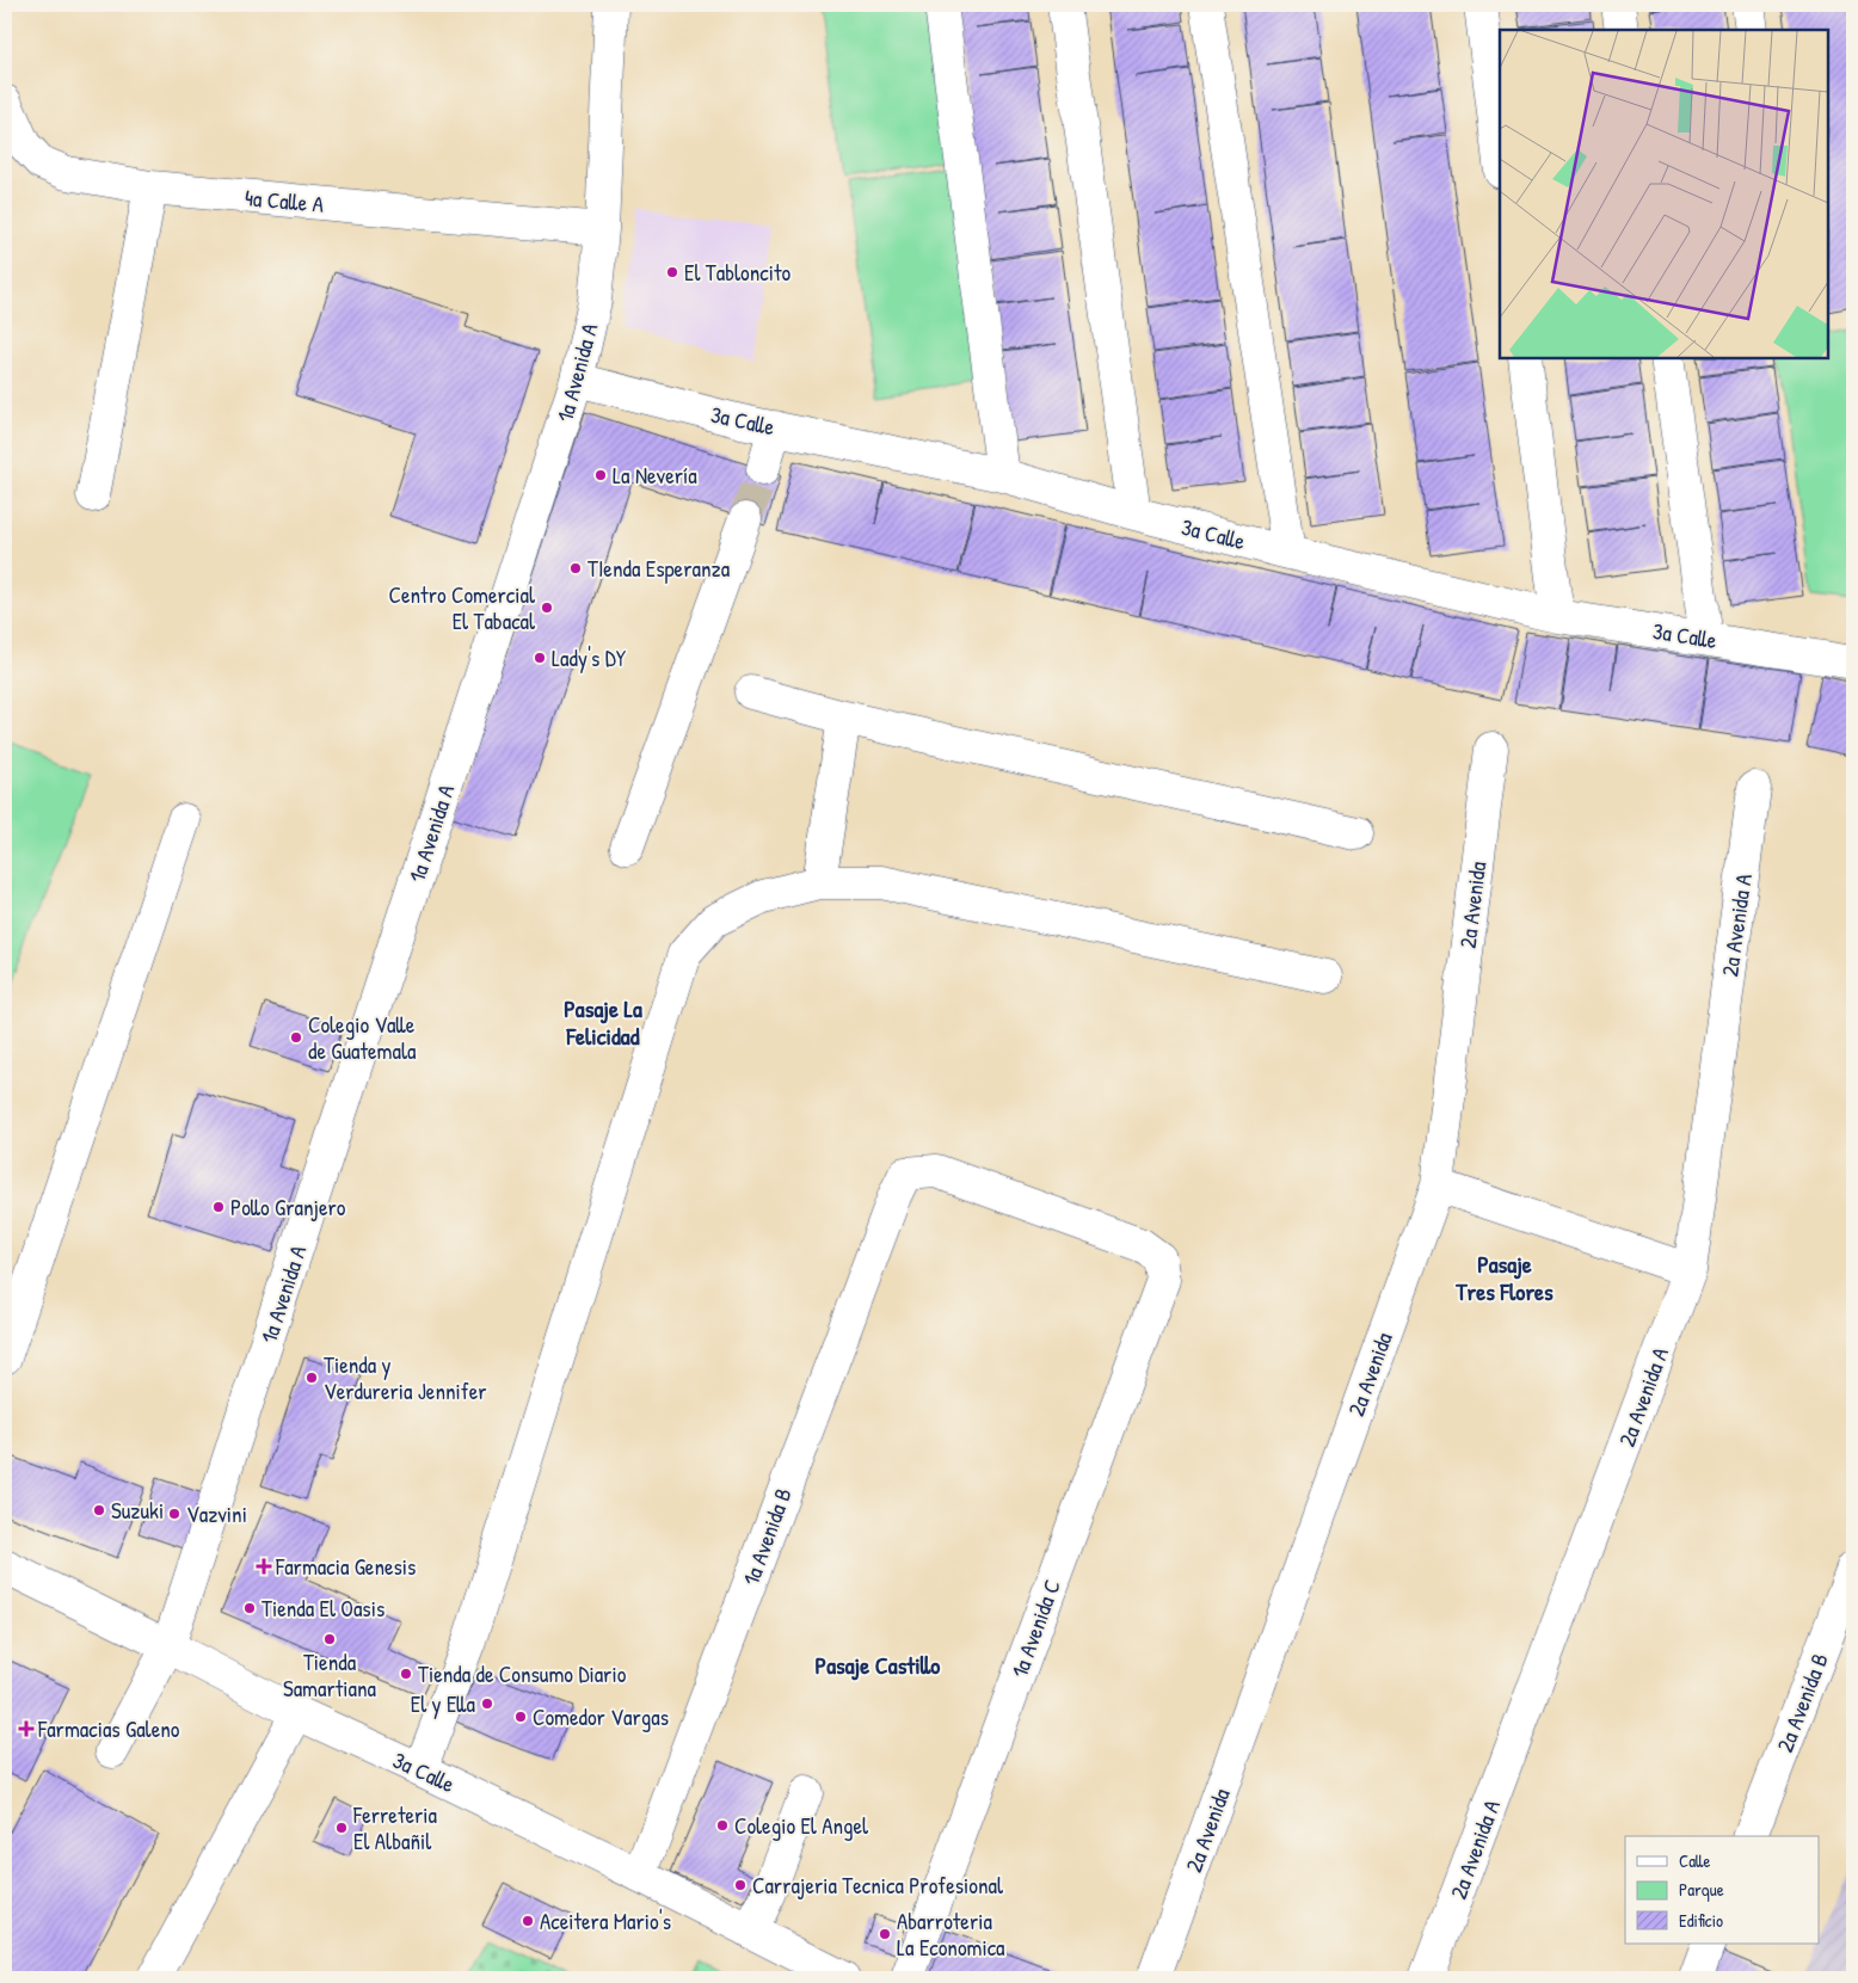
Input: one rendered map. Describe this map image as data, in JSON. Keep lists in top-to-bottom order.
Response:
{
  "streets": {
    "street": [
      "4a Calle A",
      "1a Avenida A",
      "3a Calle",
      "2a Avenida",
      "2a Avenida A",
      "1a Avenida B",
      "1a Avenida C",
      "2a Avenida B"
    ]
  },
  "crossings": [
    ["4a Calle A", "1a Avenida A"],
    ["1a Avenida A", "3a Calle"],
    ["3a Calle", "1a Avenida B"],
    ["1a Avenida B", "1a Avenida C"]
  ],
  "districts": ["Pasaje La Felicidad", "Pasaje Tres Flores", "Pasaje Castillo"],
  "places": {
    "other": [
      "El Tabloncito",
      "La Nevería",
      "TIenda Esperanza",
      "Centro Comercial El Tabacal",
      "Lady's DY",
      "Colegio Valle de Guatemala",
      "Pollo Granjero",
      "Tienda y Verdureria Jennifer",
      "Suzuki",
      "Vazvini",
      "Tienda El Oasis",
      "Tienda Samartiana",
      "Tienda de Consumo Diario",
      "El y Ella",
      "Comedor Vargas",
      "Colegio El Angel",
      "Ferreteria El Albañil",
      "Carrajeria Tecnica Profesional",
      "Aceitera Mario's",
      "Abarroteria La Economica"
    ],
    "health": ["Farmacia Genesis", "Farmacias Galeno"]
  },
  "legend": ["Calle", "Parque", "Edificio"]
}
